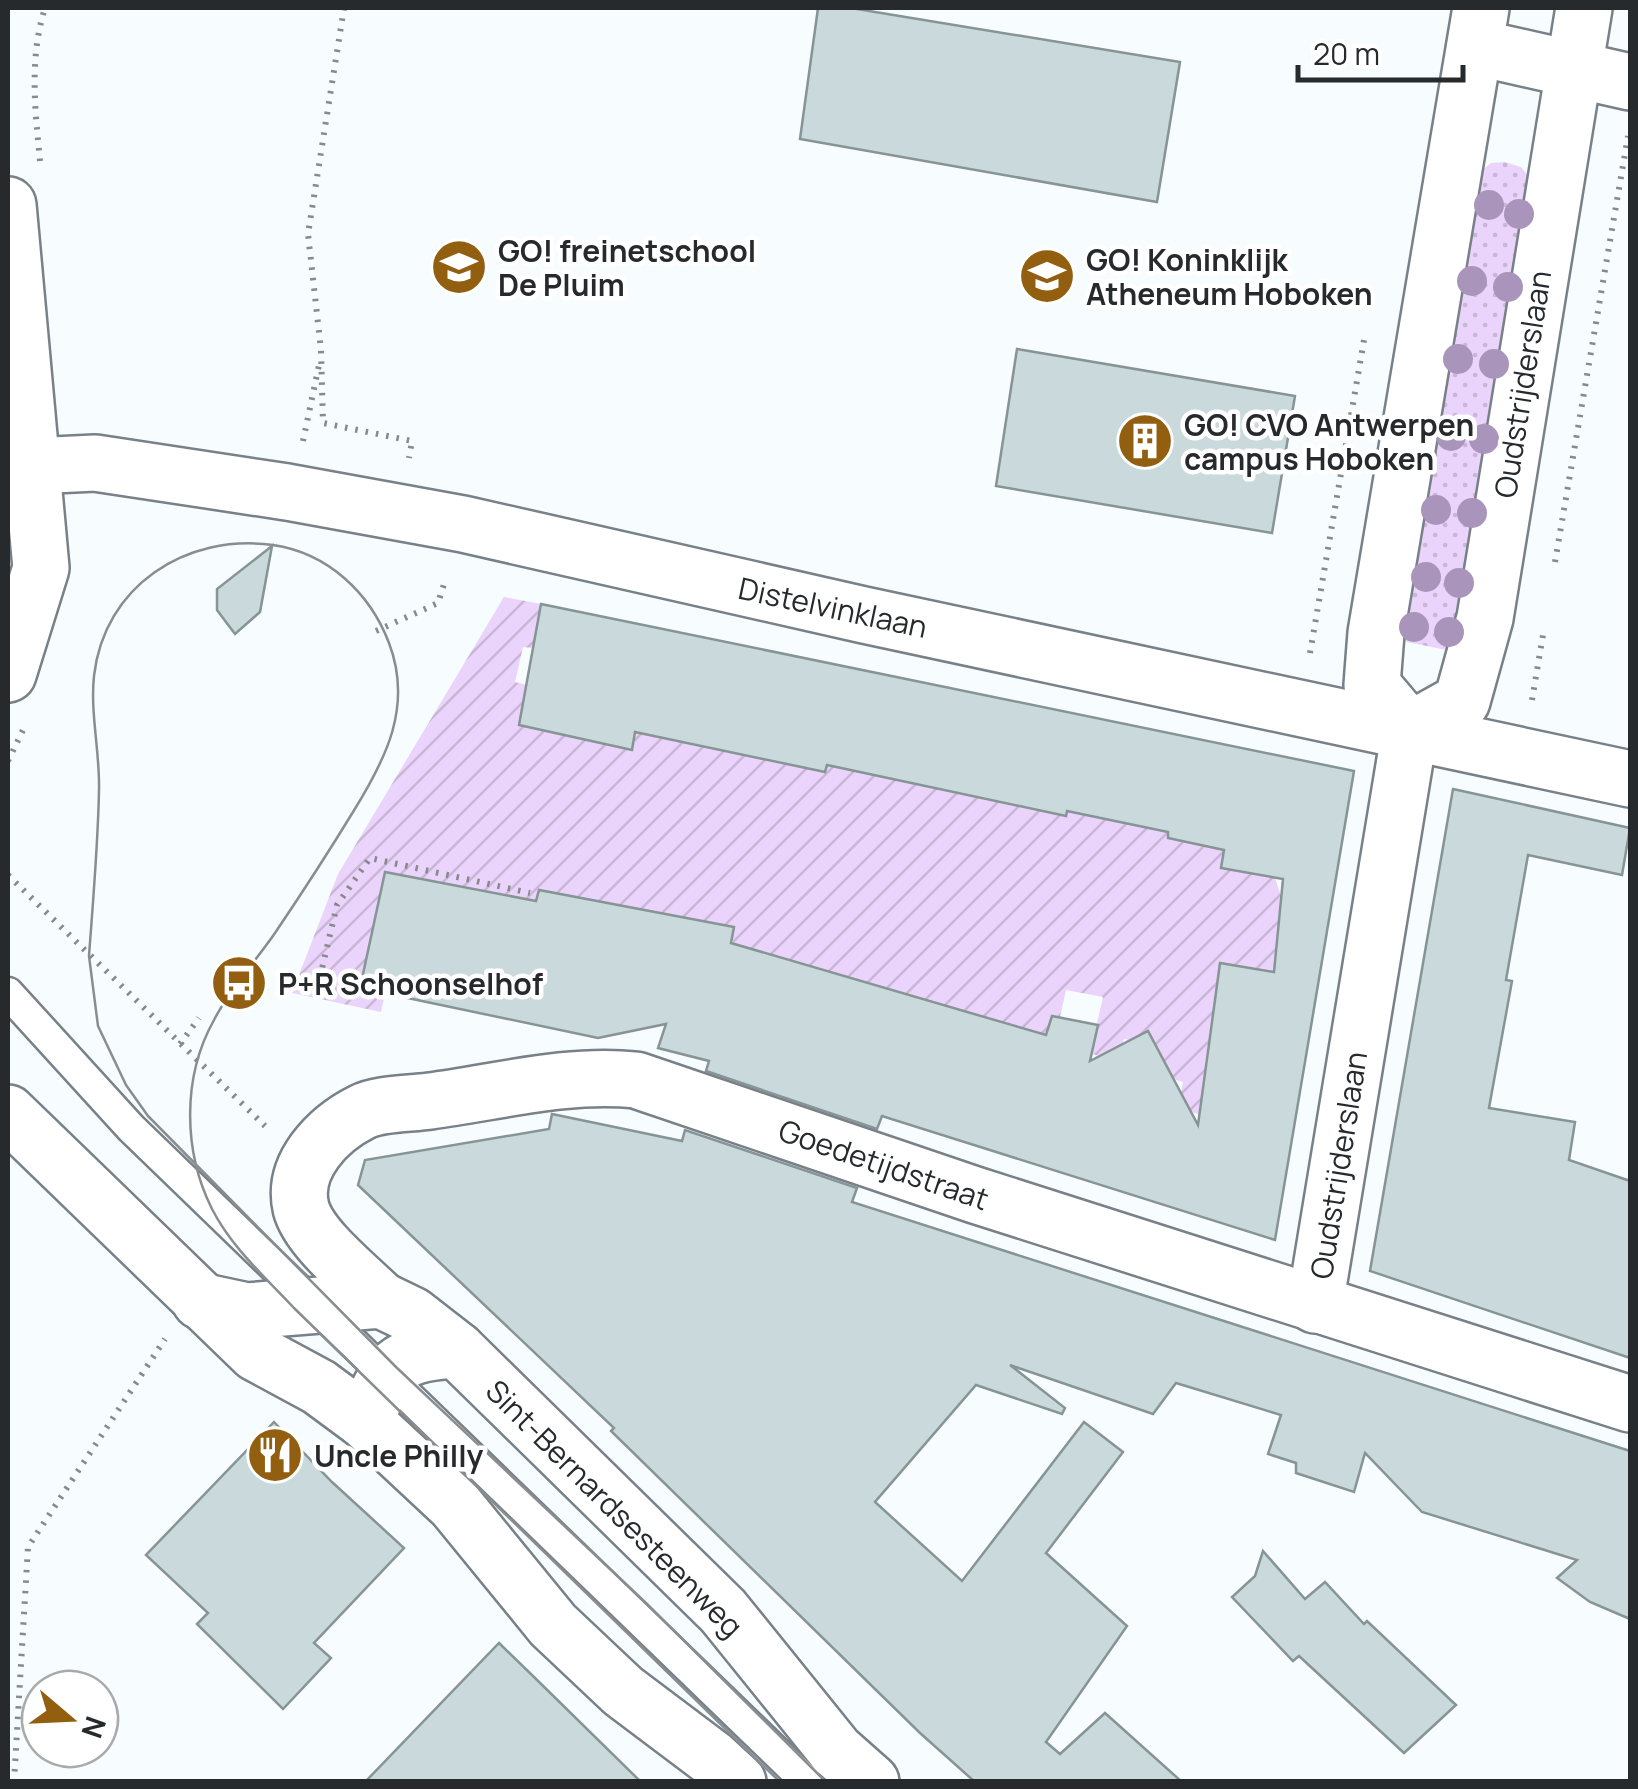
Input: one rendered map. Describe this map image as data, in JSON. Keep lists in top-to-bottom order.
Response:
{
  "streets": {
    "street": [
      "Oudstrijderslaan",
      "Distelvinklaan",
      "Goedetijdstraat",
      "Sint-Bernardsesteenweg"
    ]
  },
  "crossings": [
    ["Oudstrijderslaan", "Distelvinklaan"],
    ["Oudstrijderslaan", "Goedetijdstraat"]
  ],
  "places": {
    "school or university": ["GO! freinetschool De Pluim", "GO! Koninklijk Atheneum Hoboken"],
    "building": ["GO! CVO Antwerpen campus Hoboken"],
    "bus stop": ["P+R Schoonselhof"],
    "restaurant": ["Uncle Philly"]
  },
  "scale_bar": "20 m",
  "north": "right"
}
